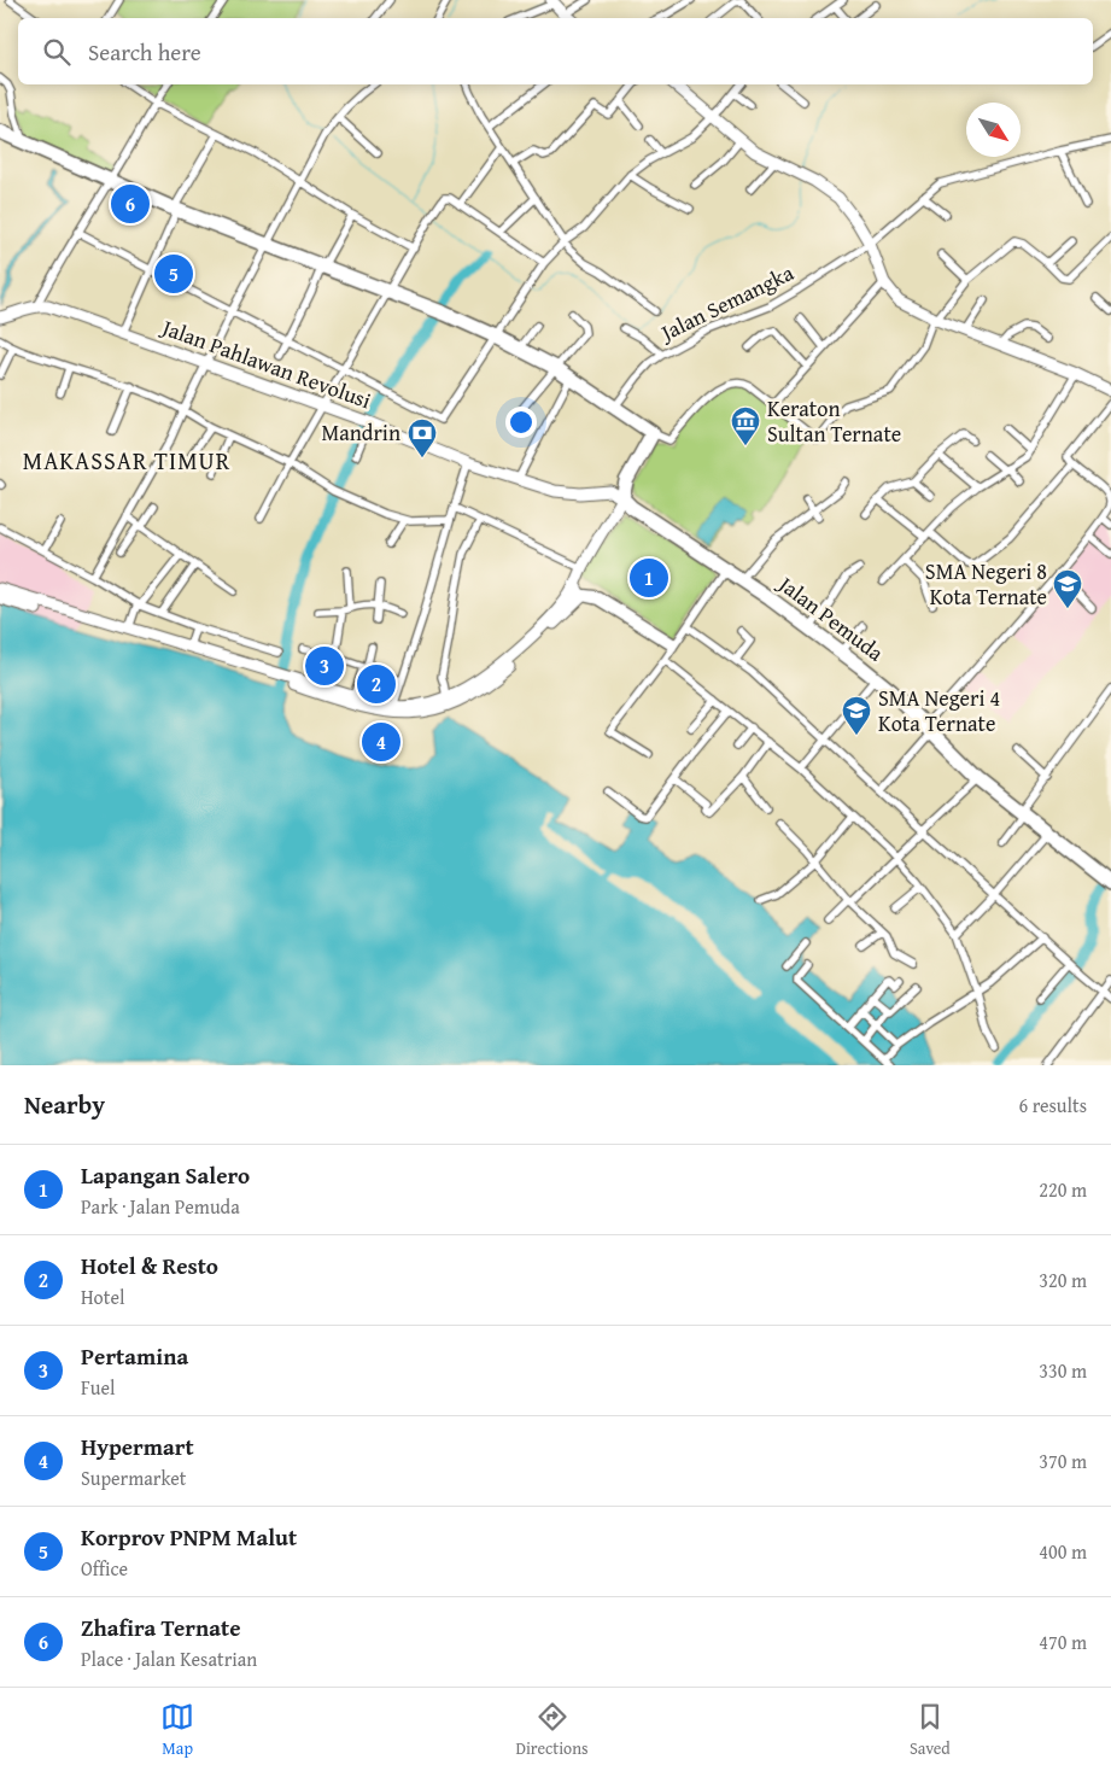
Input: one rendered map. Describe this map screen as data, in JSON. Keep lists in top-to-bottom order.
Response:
{
  "streets": {
    "highway": ["Jalan Pemuda"],
    "street": ["Jalan Semangka", "Jalan Pahlawan Revolusi"]
  },
  "crossings": [
    ["Jalan Pahlawan Revolusi", "Jalan Pemuda"]
  ],
  "districts": ["MAKASSAR TIMUR"],
  "places": {
    "museum": ["Keraton Sultan Ternate"],
    "bank": ["Mandrin"],
    "school or university": ["SMA Negeri 8 Kota Ternate", "SMA Negeri 4 Kota Ternate"]
  },
  "north": "bottom right",
  "page": {
    "search": "Search here",
    "pins": [
      "6",
      "5",
      "1",
      "3",
      "2",
      "4"
    ],
    "heading": ["Nearby", "6 results"],
    "list": [
      {
        "mark": "1",
        "name": "Lapangan Salero",
        "note": "Park · Jalan Pemuda",
        "value": "220 m"
      },
      {
        "mark": "2",
        "name": "Hotel & Resto",
        "note": "Hotel",
        "value": "320 m"
      },
      {
        "mark": "3",
        "name": "Pertamina",
        "note": "Fuel",
        "value": "330 m"
      },
      {
        "mark": "4",
        "name": "Hypermart",
        "note": "Supermarket",
        "value": "370 m"
      },
      {
        "mark": "5",
        "name": "Korprov PNPM Malut",
        "note": "Office",
        "value": "400 m"
      },
      {
        "mark": "6",
        "name": "Zhafira Ternate",
        "note": "Place · Jalan Kesatrian",
        "value": "470 m"
      }
    ],
    "nav": ["Map", "Directions", "Saved"]
  }
}
